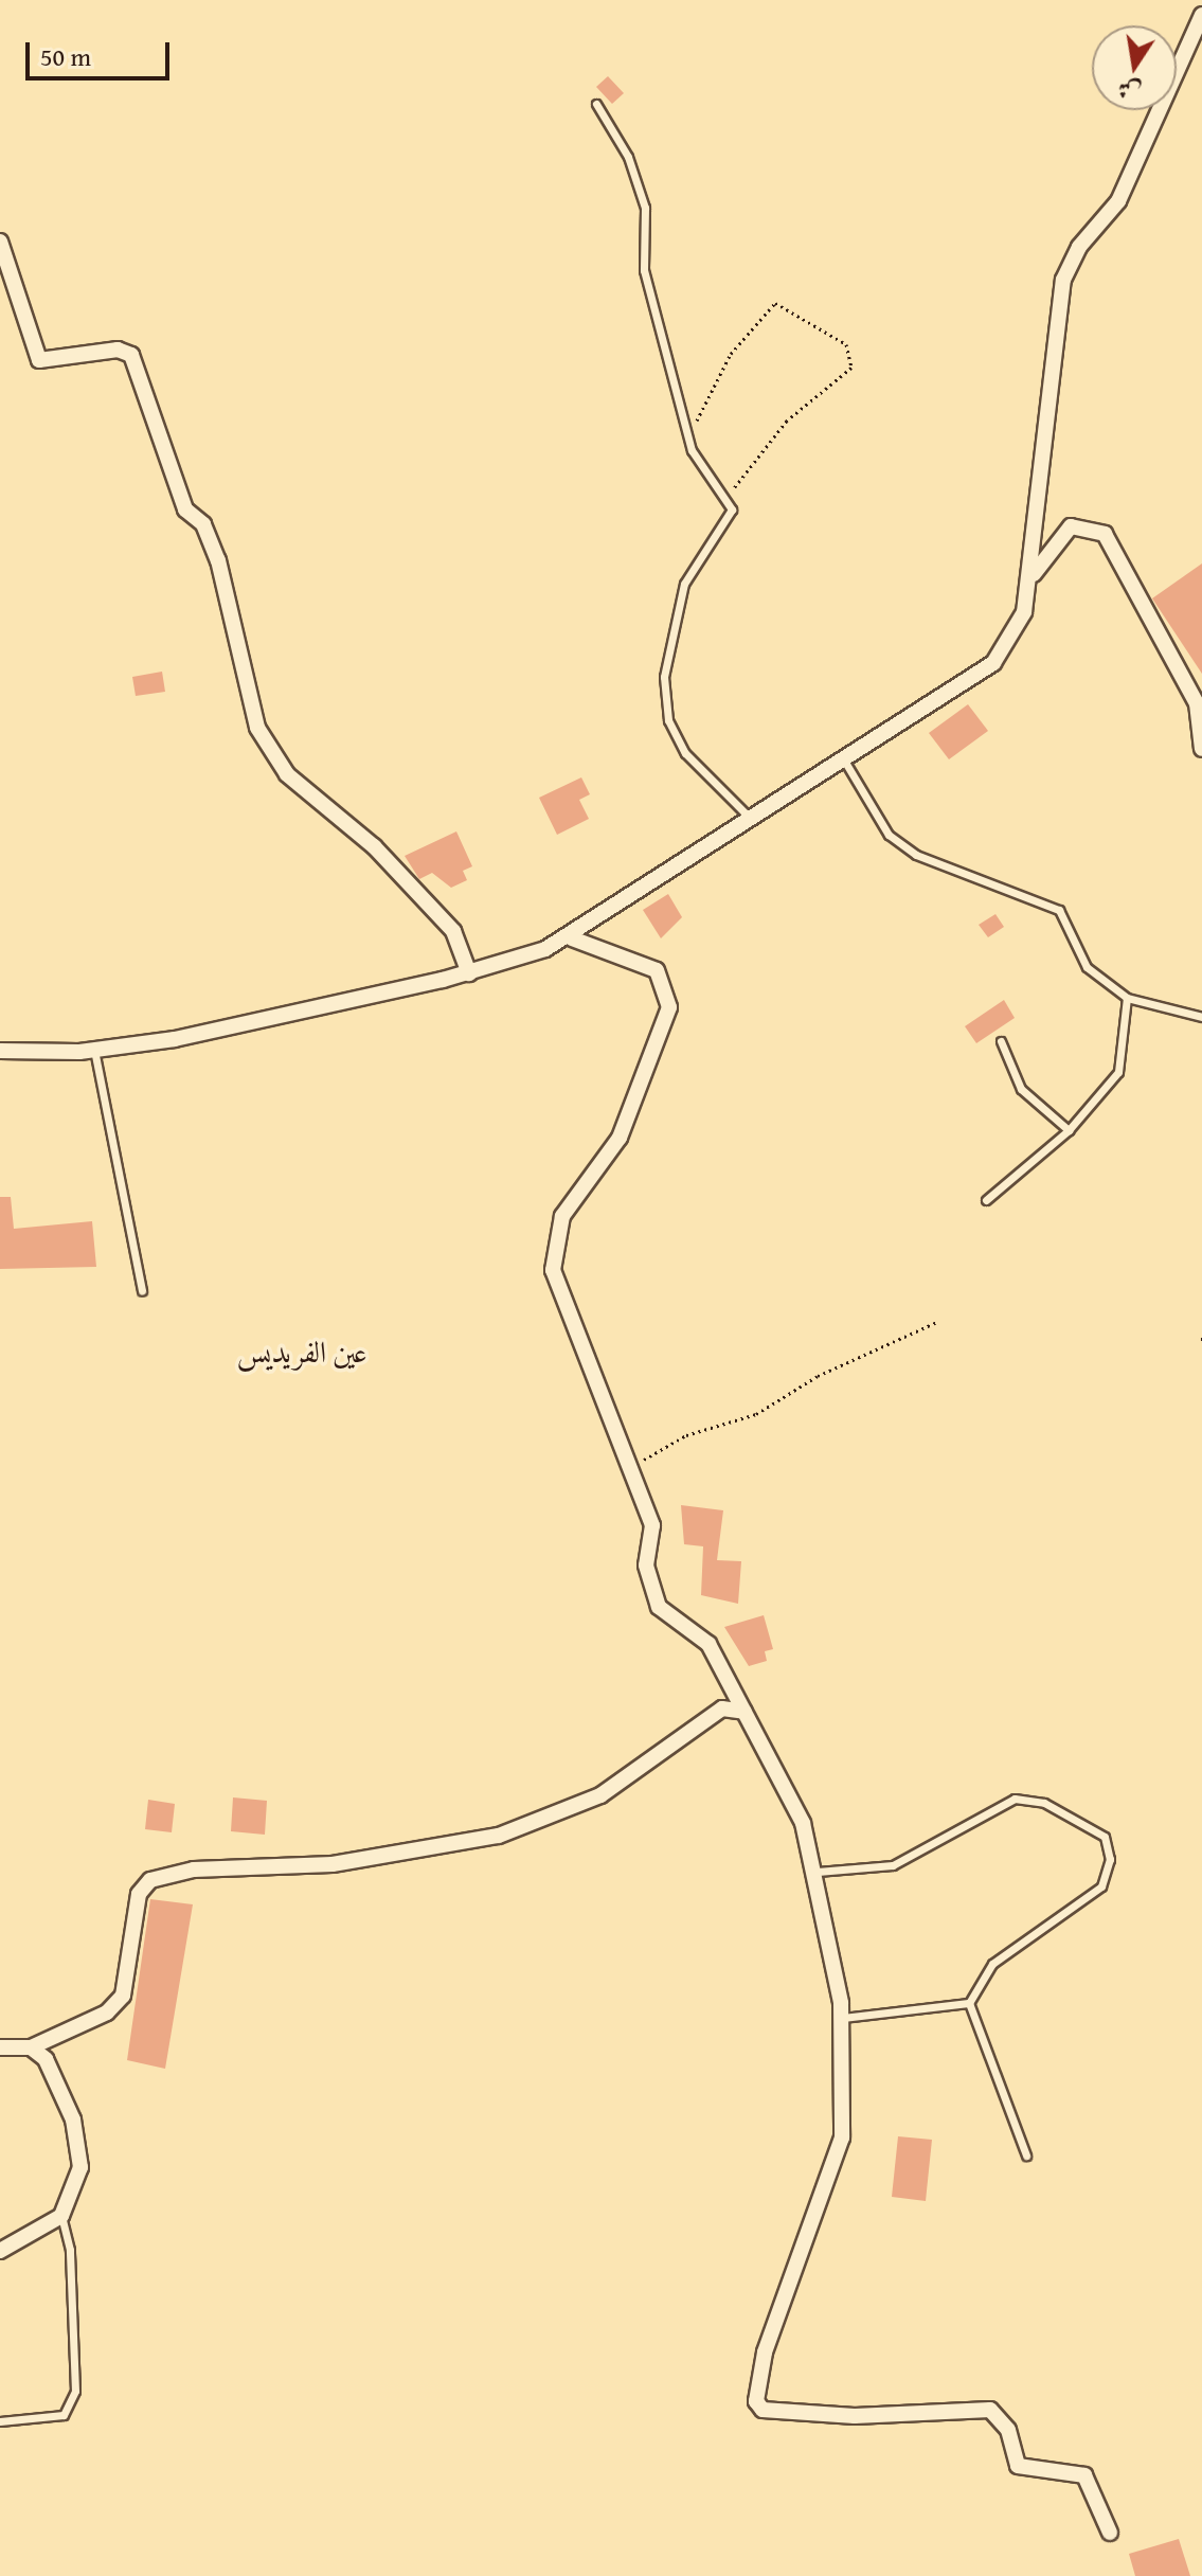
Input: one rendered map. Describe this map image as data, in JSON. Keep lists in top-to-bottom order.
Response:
{
  "districts": ["عين الفريديس"],
  "scale_bar": "50 m",
  "north": "bottom"
}
